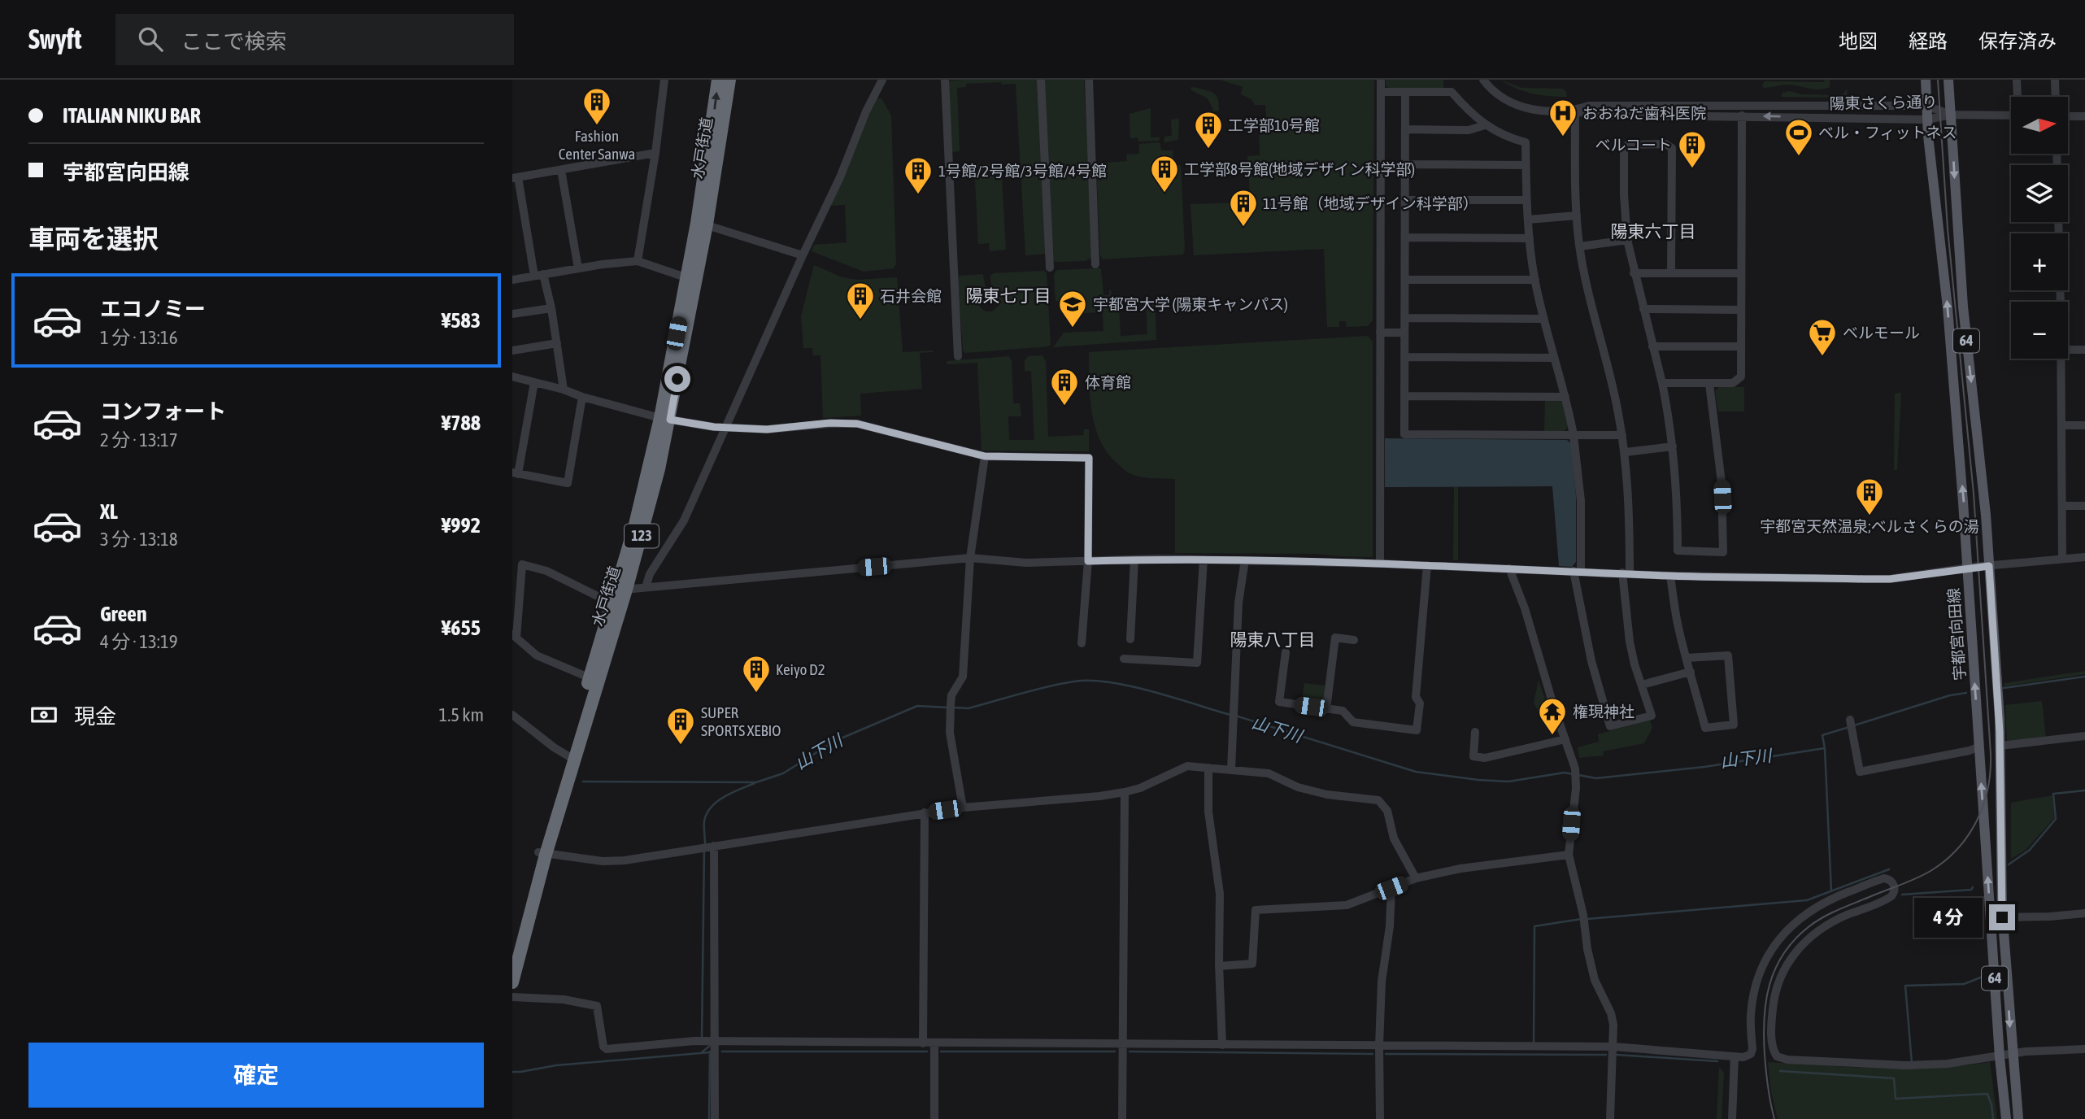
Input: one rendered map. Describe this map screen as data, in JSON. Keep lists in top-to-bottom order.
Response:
{
  "streets": {
    "highway": ["水戸街道", "123"],
    "main road": ["64", "宇都宮向田線"],
    "street": ["陽東さくら通り"]
  },
  "crossings": [
    ["陽東さくら通り", "64"],
    ["陽東さくら通り", "宇都宮向田線"]
  ],
  "districts": ["陽東六丁目", "陽東七丁目", "陽東八丁目"],
  "water": ["山下川"],
  "places": {
    "building": [
      "Fashion Center Sanwa",
      "工学部10号館",
      "ベルコート",
      "工学部8号館(地域デザイン科学部)",
      "1号館/2号館/3号館/4号館",
      "11号館（地域デザイン科学部）",
      "石井会館",
      "体育館",
      "宇都宮天然温泉;ベルさくらの湯",
      "Keiyo D2",
      "SUPER SPORTS XEBIO"
    ],
    "hospital": ["おおねだ歯科医院"],
    "sports": ["ベル・フィットネス"],
    "school or university": ["宇都宮大学 (陽東キャンパス)"],
    "supermarket": ["ベルモール"],
    "temple": ["権現神社"]
  },
  "north": "right",
  "page": {
    "header": "Swyft",
    "search": "ここで検索",
    "nav": ["地図", "経路", "保存済み"],
    "banner": ["ITALIAN NIKU BAR", "宇都宮向田線"],
    "map_buttons": ["+", "−"],
    "heading": "車両を選択",
    "list": [
      {
        "name": "エコノミー",
        "note": "1 分 · 13:16",
        "value": "¥583"
      },
      {
        "name": "コンフォート",
        "note": "2 分 · 13:17",
        "value": "¥788"
      },
      {
        "name": "XL",
        "note": "3 分 · 13:18",
        "value": "¥992"
      },
      {
        "name": "Green",
        "note": "4 分 · 13:19",
        "value": "¥655"
      }
    ],
    "pay": ["現金", "1.5 km"],
    "bubble": "4 分",
    "buttons": "確定"
  }
}
